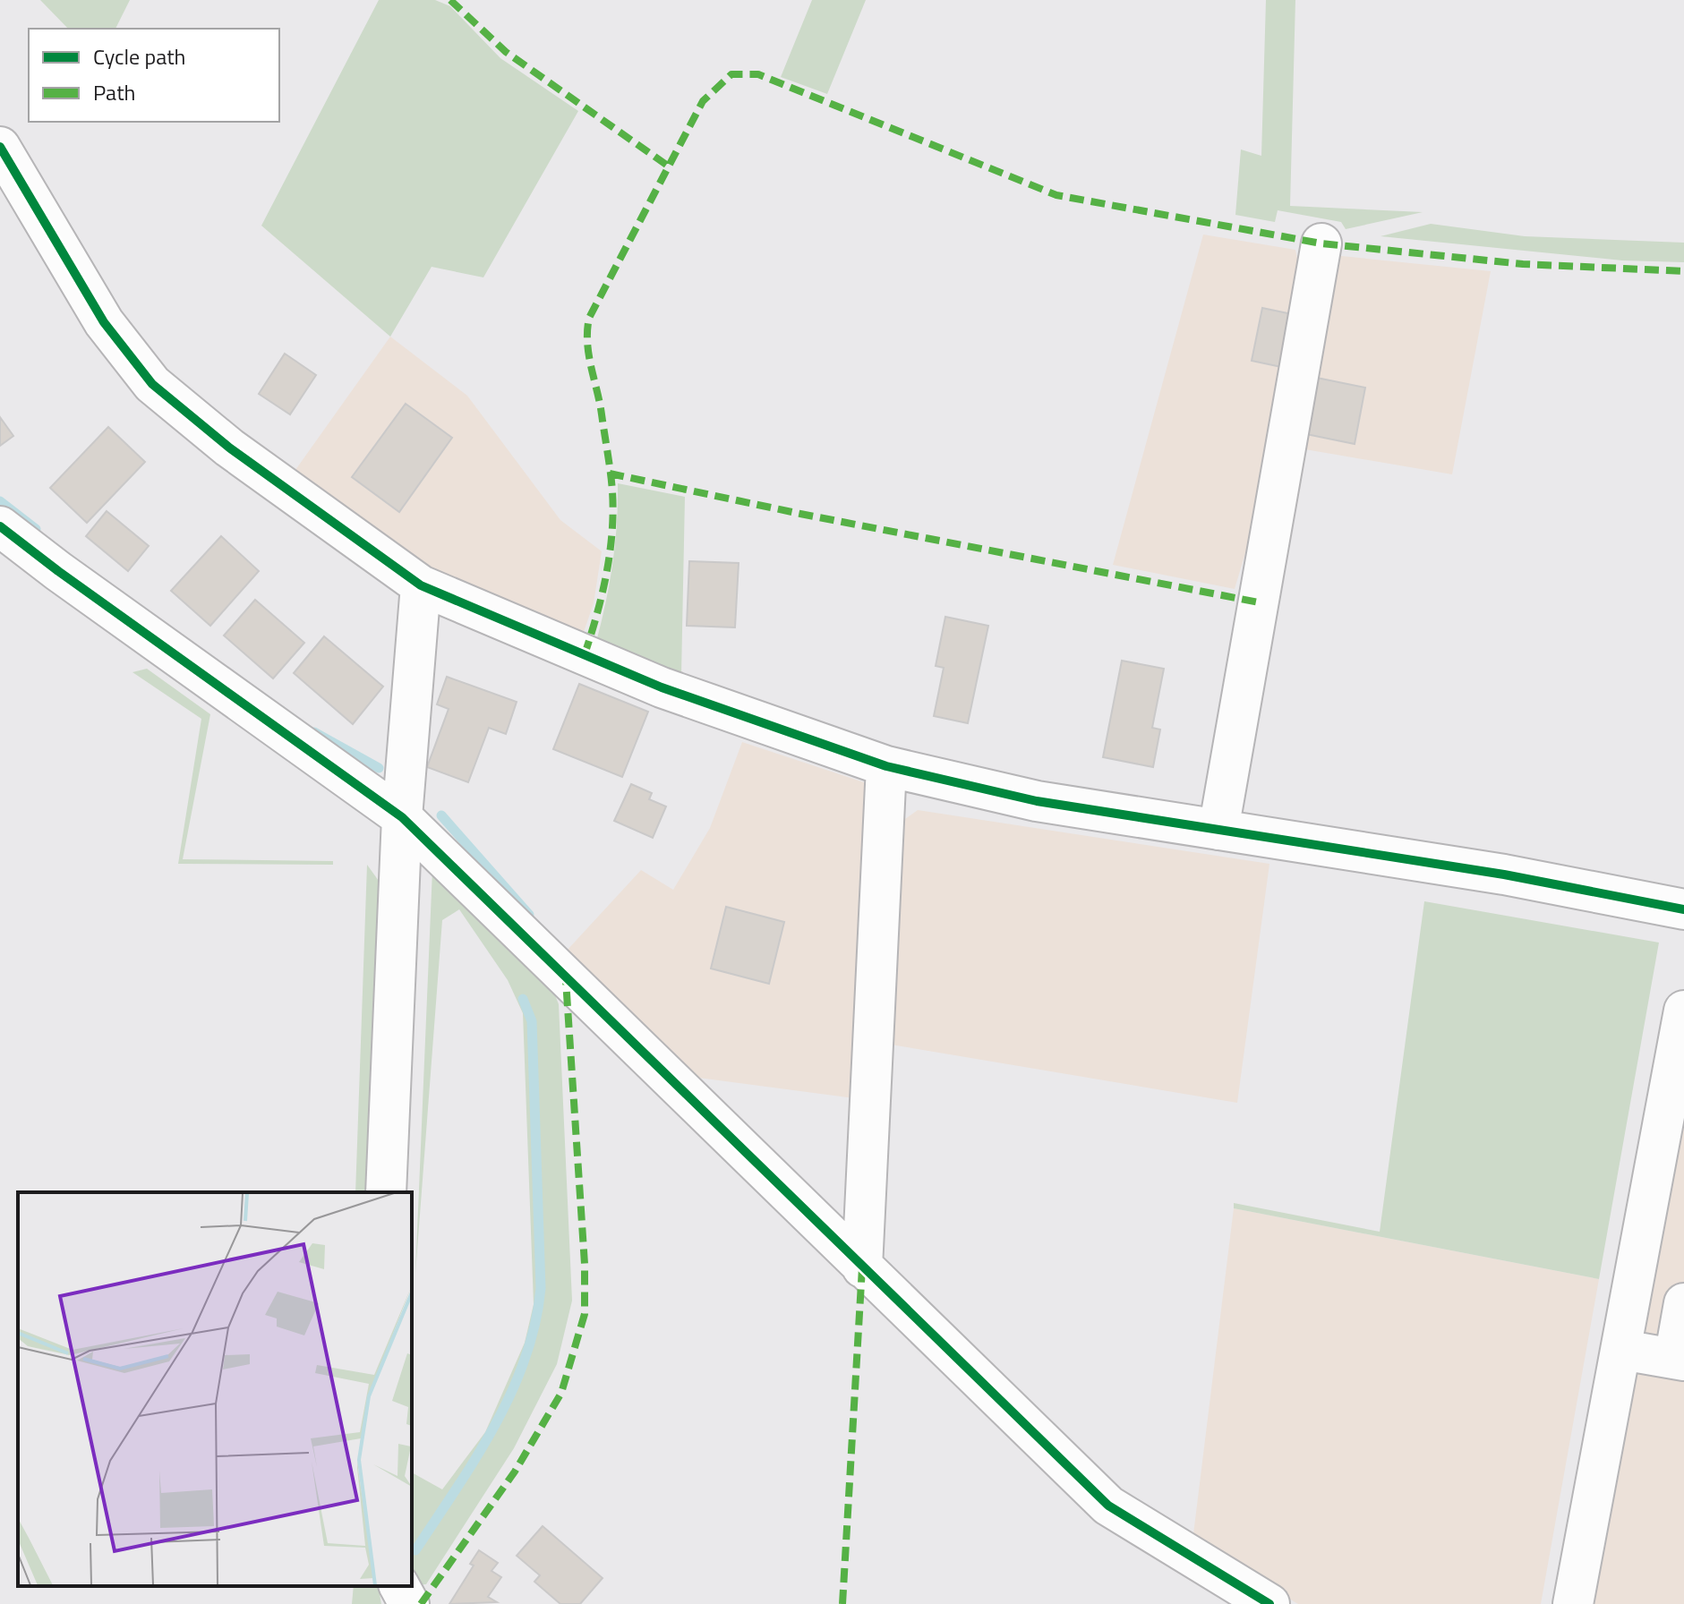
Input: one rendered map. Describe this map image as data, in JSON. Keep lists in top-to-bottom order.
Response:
{
  "legend": ["Cycle path", "Path"]
}
